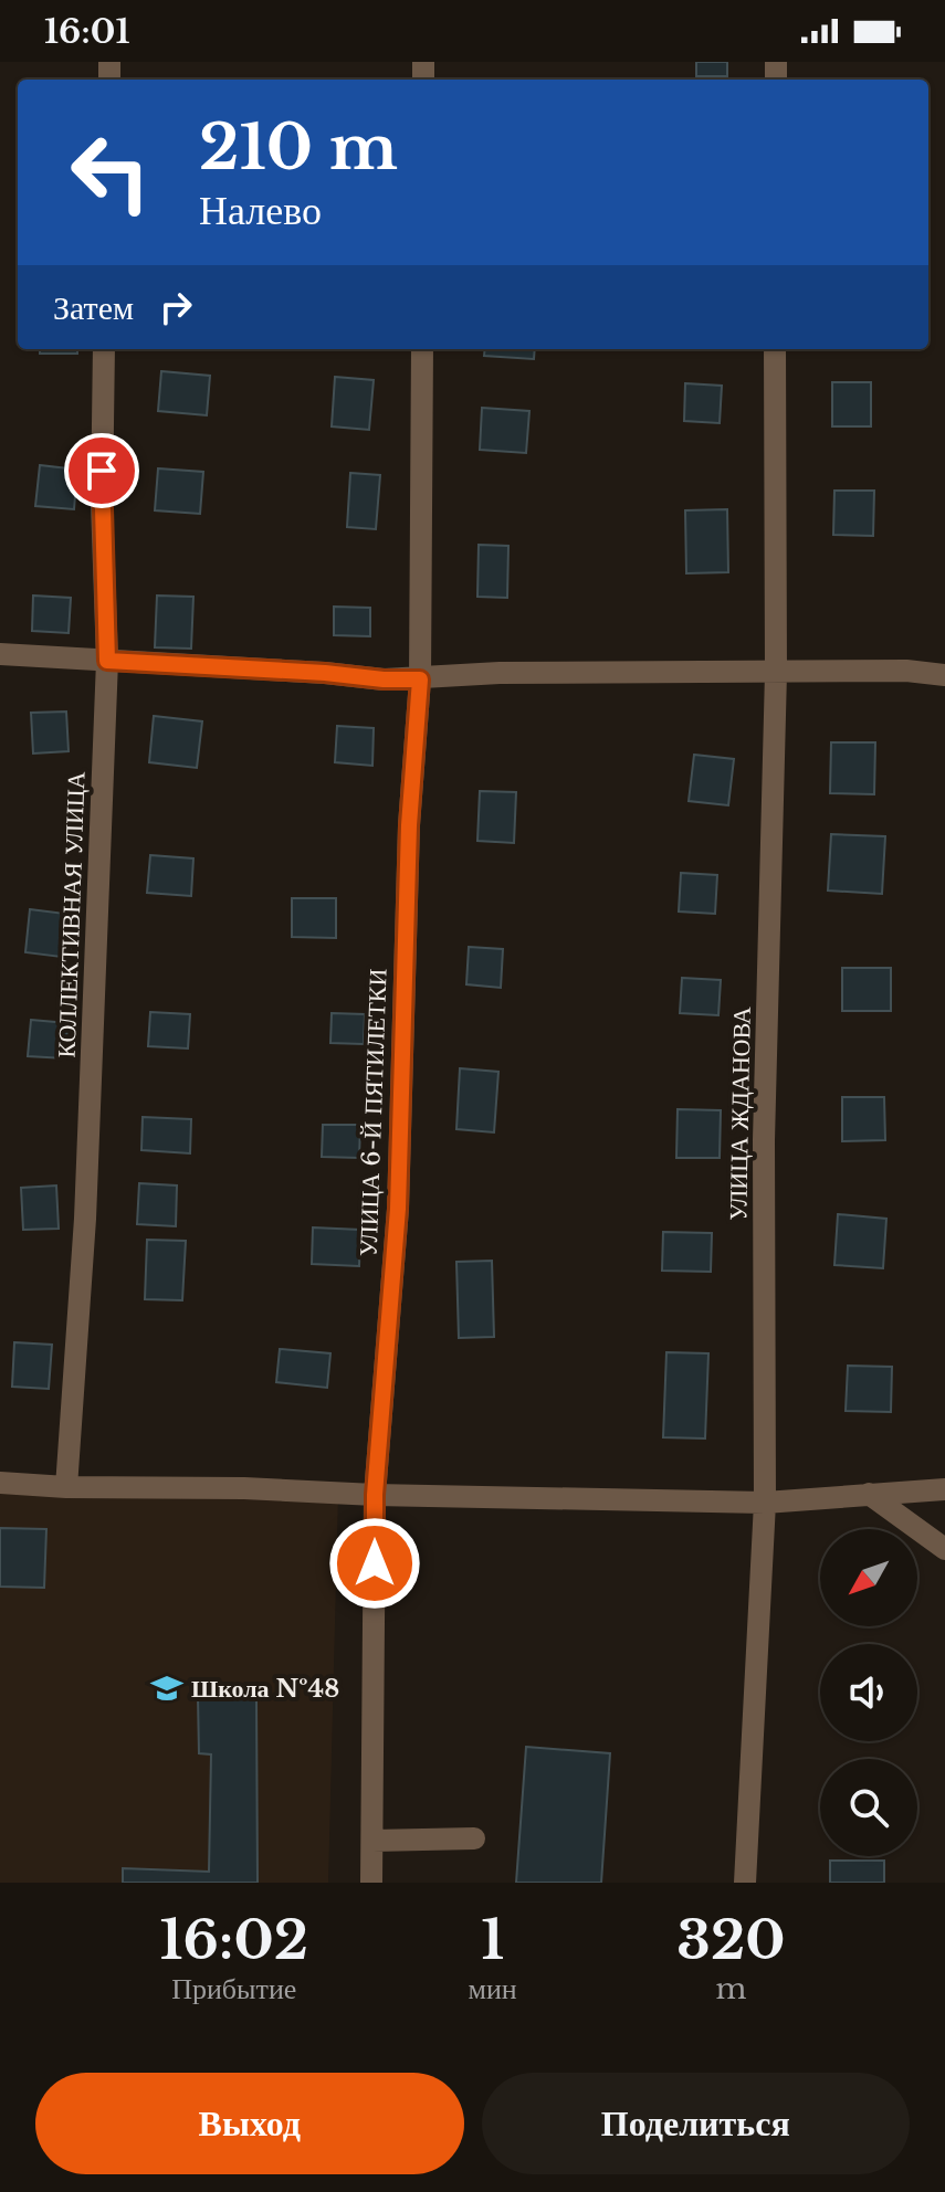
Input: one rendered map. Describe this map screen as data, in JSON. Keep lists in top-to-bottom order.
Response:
{
  "streets": {
    "street": ["КОЛЛЕКТИВНАЯ УЛИЦА", "УЛИЦА 6-Й ПЯТИЛЕТКИ", "УЛИЦА ЖДАНОВА"]
  },
  "places": {
    "school or university": ["Школа №48"]
  },
  "north": "bottom left",
  "page": {
    "status": "16:01",
    "turn": ["210 m", "Налево"],
    "then": "Затем",
    "eta": [
      "16:02",
      "Прибытие",
      "1",
      "мин",
      "320",
      "m"
    ],
    "buttons": ["Выход", "Поделиться"]
  }
}
